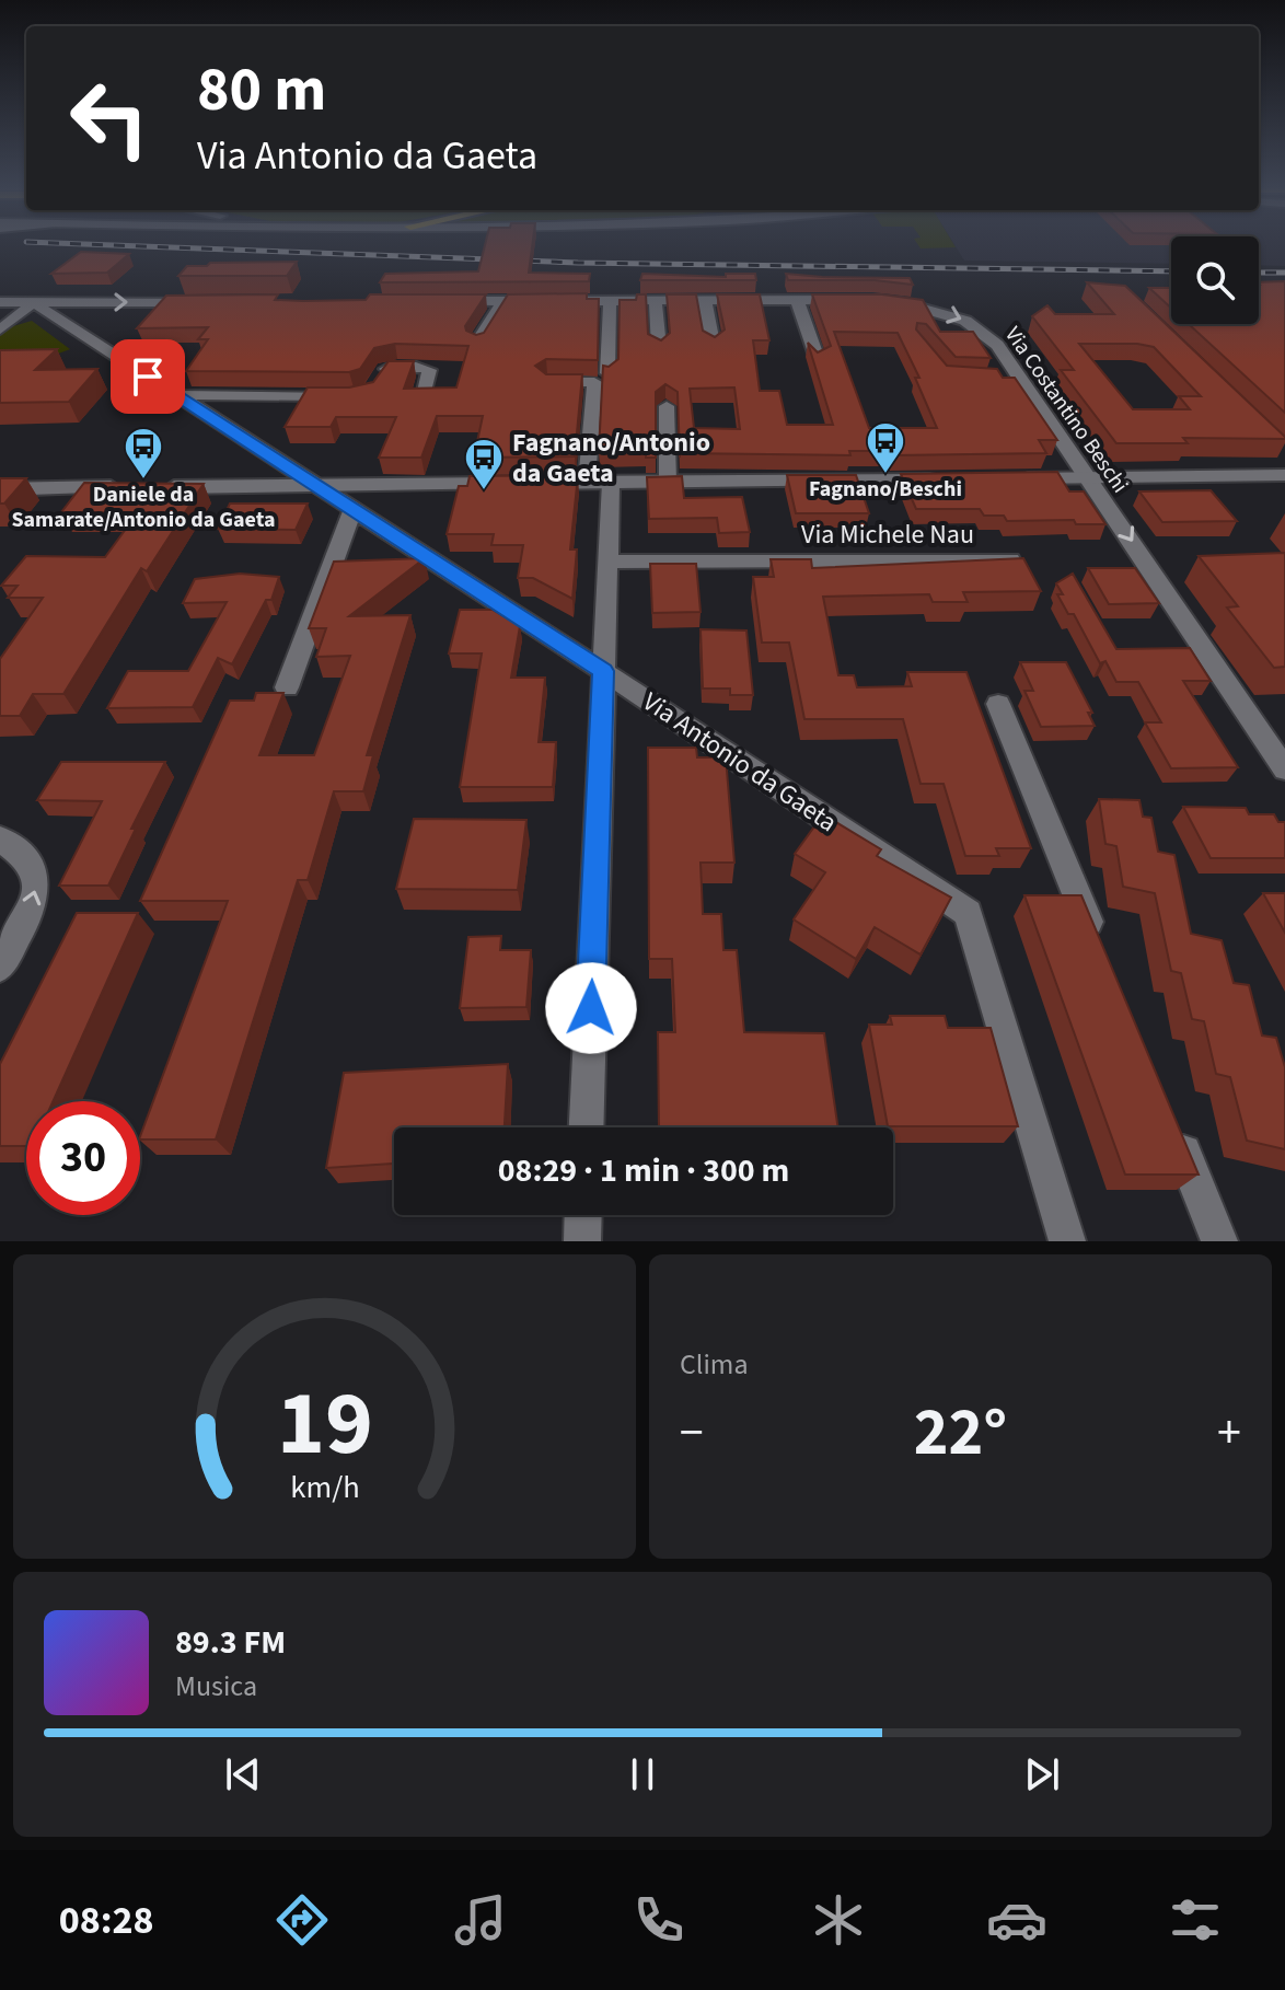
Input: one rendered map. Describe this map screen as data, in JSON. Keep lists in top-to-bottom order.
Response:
{
  "streets": {
    "street": ["Via Costantino Beschi", "Via Michele Nau", "Via Antonio da Gaeta"]
  },
  "one_way": ["Via Costantino Beschi"],
  "places": {
    "bus stop": ["Fagnano/Beschi", "Daniele da Samarate/Antonio da Gaeta", "Fagnano/Antonio da Gaeta"]
  },
  "page": {
    "turn": ["80 m", "Via Antonio da Gaeta"],
    "limit": "30",
    "trip": "08:29 · 1 min · 300 m",
    "tile": "Clima",
    "heat": ["−", "22°", "+"],
    "song": ["89.3 FM", "Musica"],
    "tabs": "08:28",
    "gauge": ["19", "km/h"]
  }
}
